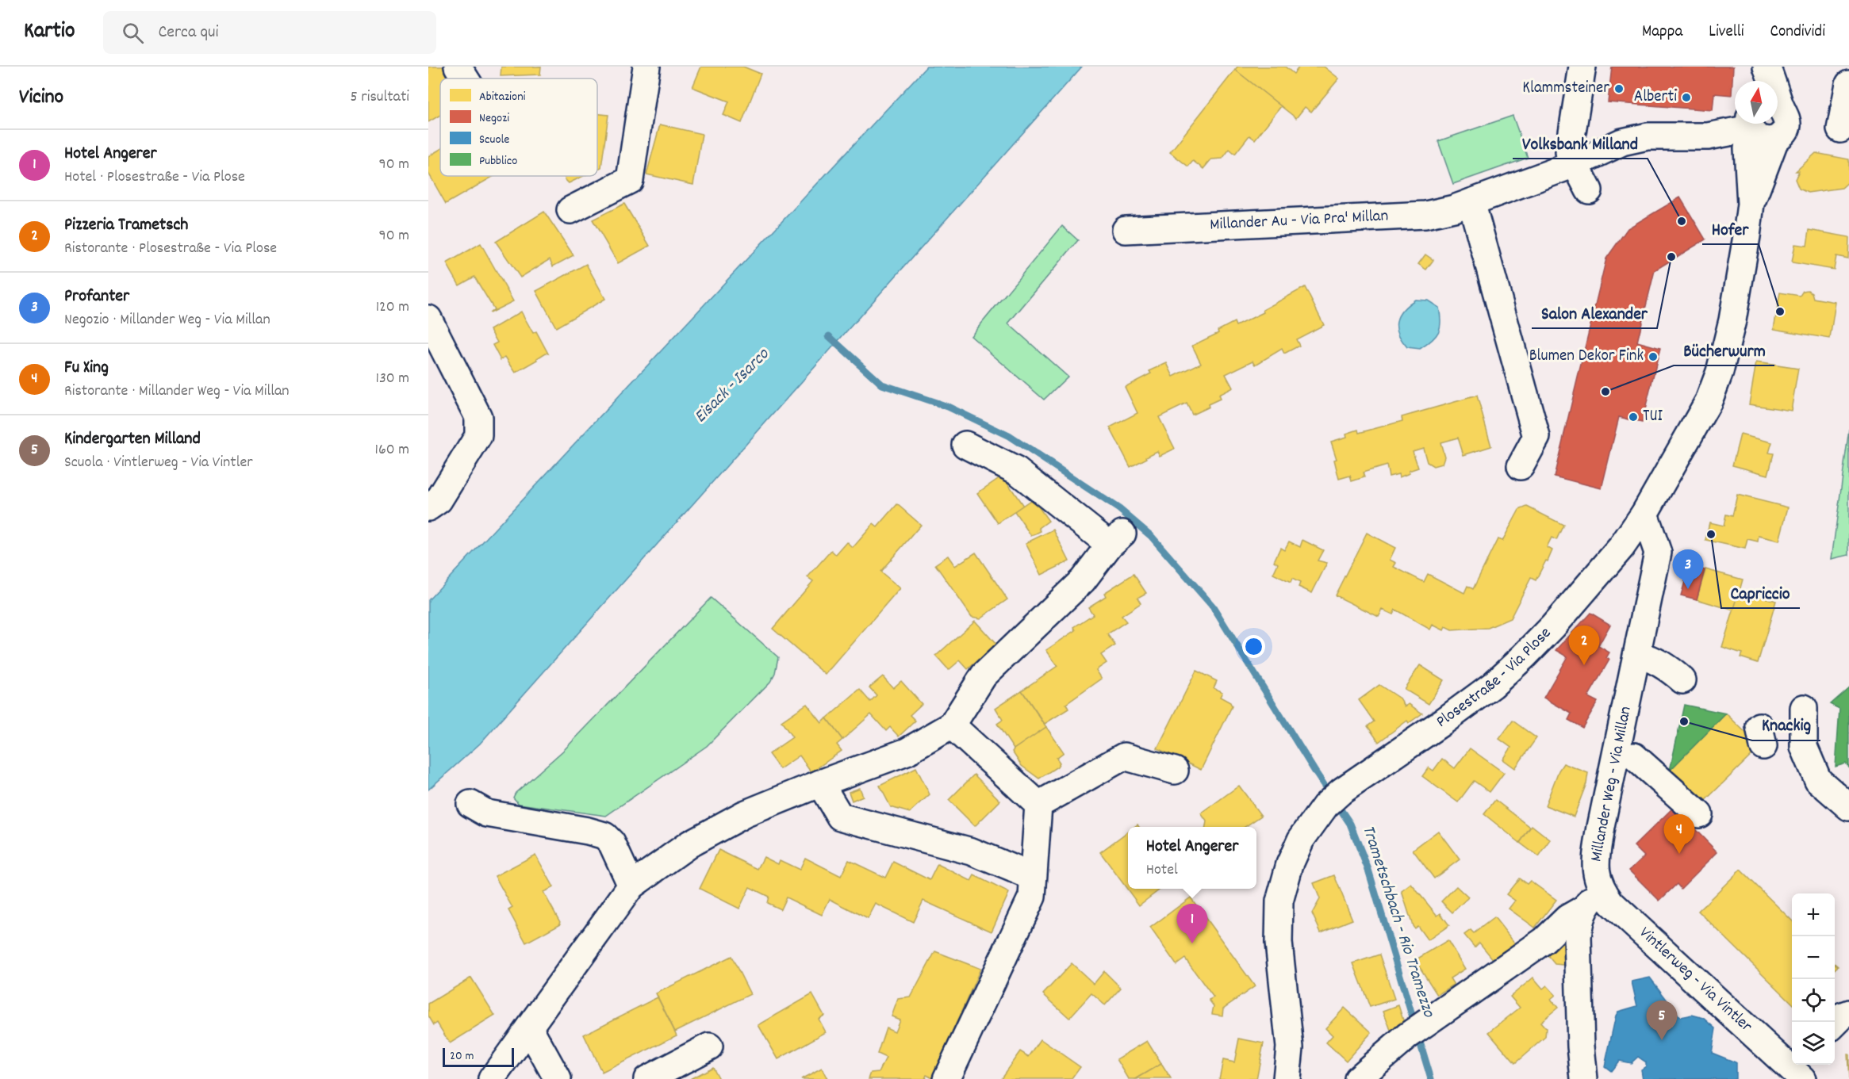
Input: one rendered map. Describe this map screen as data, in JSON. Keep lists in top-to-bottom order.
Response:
{
  "streets": {
    "street": [
      "Millander Au - Via Pra' Millan",
      "Plosestraße - Via Plose",
      "Millander Weg - Via Millan",
      "Vintlerweg - Via Vintler"
    ]
  },
  "crossings": [
    ["Millander Au - Via Pra' Millan", "Plosestraße - Via Plose"],
    ["Plosestraße - Via Plose", "Millander Weg - Via Millan"],
    ["Millander Weg - Via Millan", "Vintlerweg - Via Vintler"]
  ],
  "water": ["Eisack - Isarco", "Trametschbach - Rio Tramezzo"],
  "places": [
    "Klammsteiner",
    "Alberti",
    "Volksbank Milland",
    "Salon Alexander",
    "Hofer",
    "Blumen Dekor Fink",
    "Bücherwurm",
    "TUI",
    "Capriccio",
    "Knackig"
  ],
  "legend": [
    "Abitazioni",
    "Negozi",
    "Scuole",
    "Pubblico"
  ],
  "scale_bar": "20 m",
  "north": "top",
  "page": {
    "header": "Kartio",
    "search": "Cerca qui",
    "nav": ["Mappa", "Livelli", "Condividi"],
    "heading": ["Vicino", "5 risultati"],
    "list": [
      {
        "mark": "1",
        "name": "Hotel Angerer",
        "note": "Hotel · Plosestraße - Via Plose",
        "value": "90 m"
      },
      {
        "mark": "2",
        "name": "Pizzeria Trametsch",
        "note": "Ristorante · Plosestraße - Via Plose",
        "value": "90 m"
      },
      {
        "mark": "3",
        "name": "Profanter",
        "note": "Negozio · Millander Weg - Via Millan",
        "value": "120 m"
      },
      {
        "mark": "4",
        "name": "Fu Xing",
        "note": "Ristorante · Millander Weg - Via Millan",
        "value": "130 m"
      },
      {
        "mark": "5",
        "name": "Kindergarten Milland",
        "note": "Scuola · Vintlerweg - Via Vintler",
        "value": "160 m"
      }
    ],
    "pins": [
      "3",
      "2",
      "4",
      "1",
      "5"
    ],
    "popup": ["Hotel Angerer", "Hotel"],
    "map_buttons": ["+", "−"],
    "scale": "20 m"
  }
}
